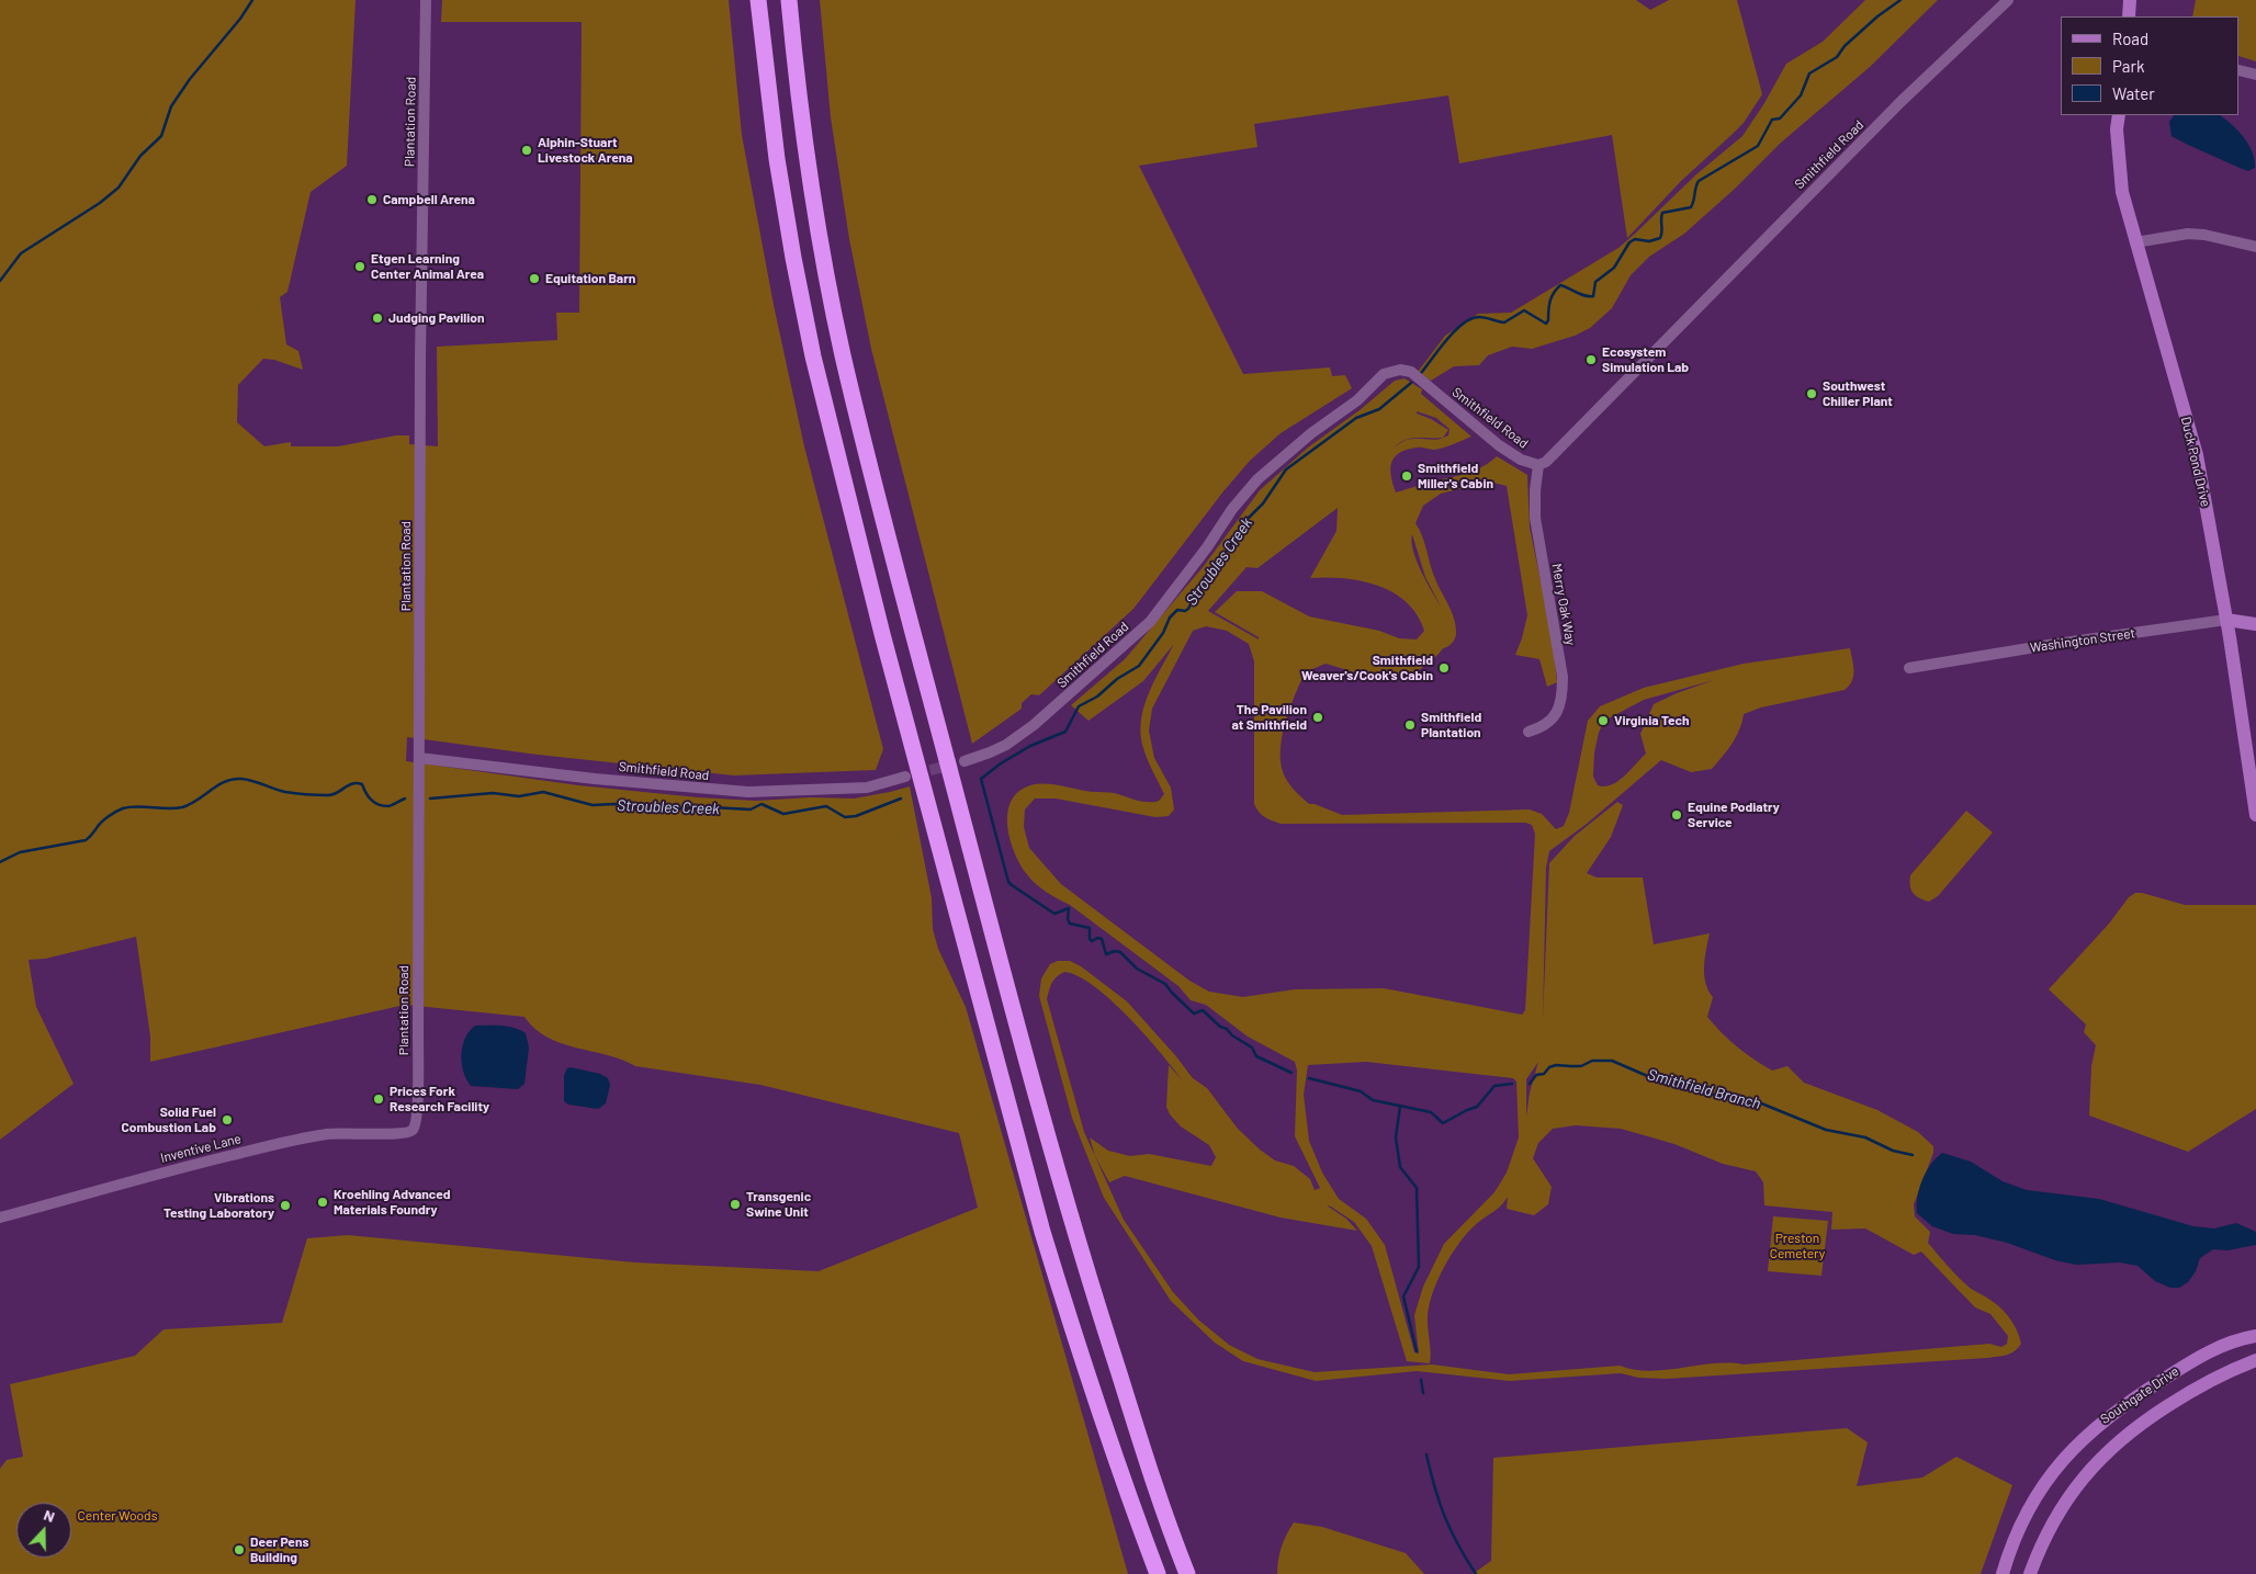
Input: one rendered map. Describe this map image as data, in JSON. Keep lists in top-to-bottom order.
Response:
{
  "streets": {
    "street": [
      "Plantation Road",
      "Smithfield Road",
      "Duck Pond Drive",
      "Merry Oak Way",
      "Washington Street",
      "Inventive Lane",
      "Southgate Drive"
    ]
  },
  "crossings": [
    ["Plantation Road", "Smithfield Road"],
    ["Plantation Road", "Inventive Lane"],
    ["Smithfield Road", "Merry Oak Way"],
    ["Duck Pond Drive", "Washington Street"]
  ],
  "water": ["Stroubles Creek", "Smithfield Branch"],
  "parks": ["Preston Cemetery", "Center Woods"],
  "places": [
    "Alphin-Stuart Livestock Arena",
    "Campbell Arena",
    "Etgen Learning Center Animal Area",
    "Equitation Barn",
    "Judging Pavilion",
    "Ecosystem Simulation Lab",
    "Southwest Chiller Plant",
    "Smithfield Miller's Cabin",
    "Smithfield Weaver's/Cook's Cabin",
    "The Pavilion at Smithfield",
    "Virginia Tech",
    "Smithfield Plantation",
    "Equine Podiatry Service",
    "Prices Fork Research Facility",
    "Solid Fuel Combustion Lab",
    "Kroehling Advanced Materials Foundry",
    "Transgenic Swine Unit",
    "Vibrations Testing Laboratory",
    "Deer Pens Building"
  ],
  "legend": ["Road", "Park", "Water"],
  "north": "top"
}
